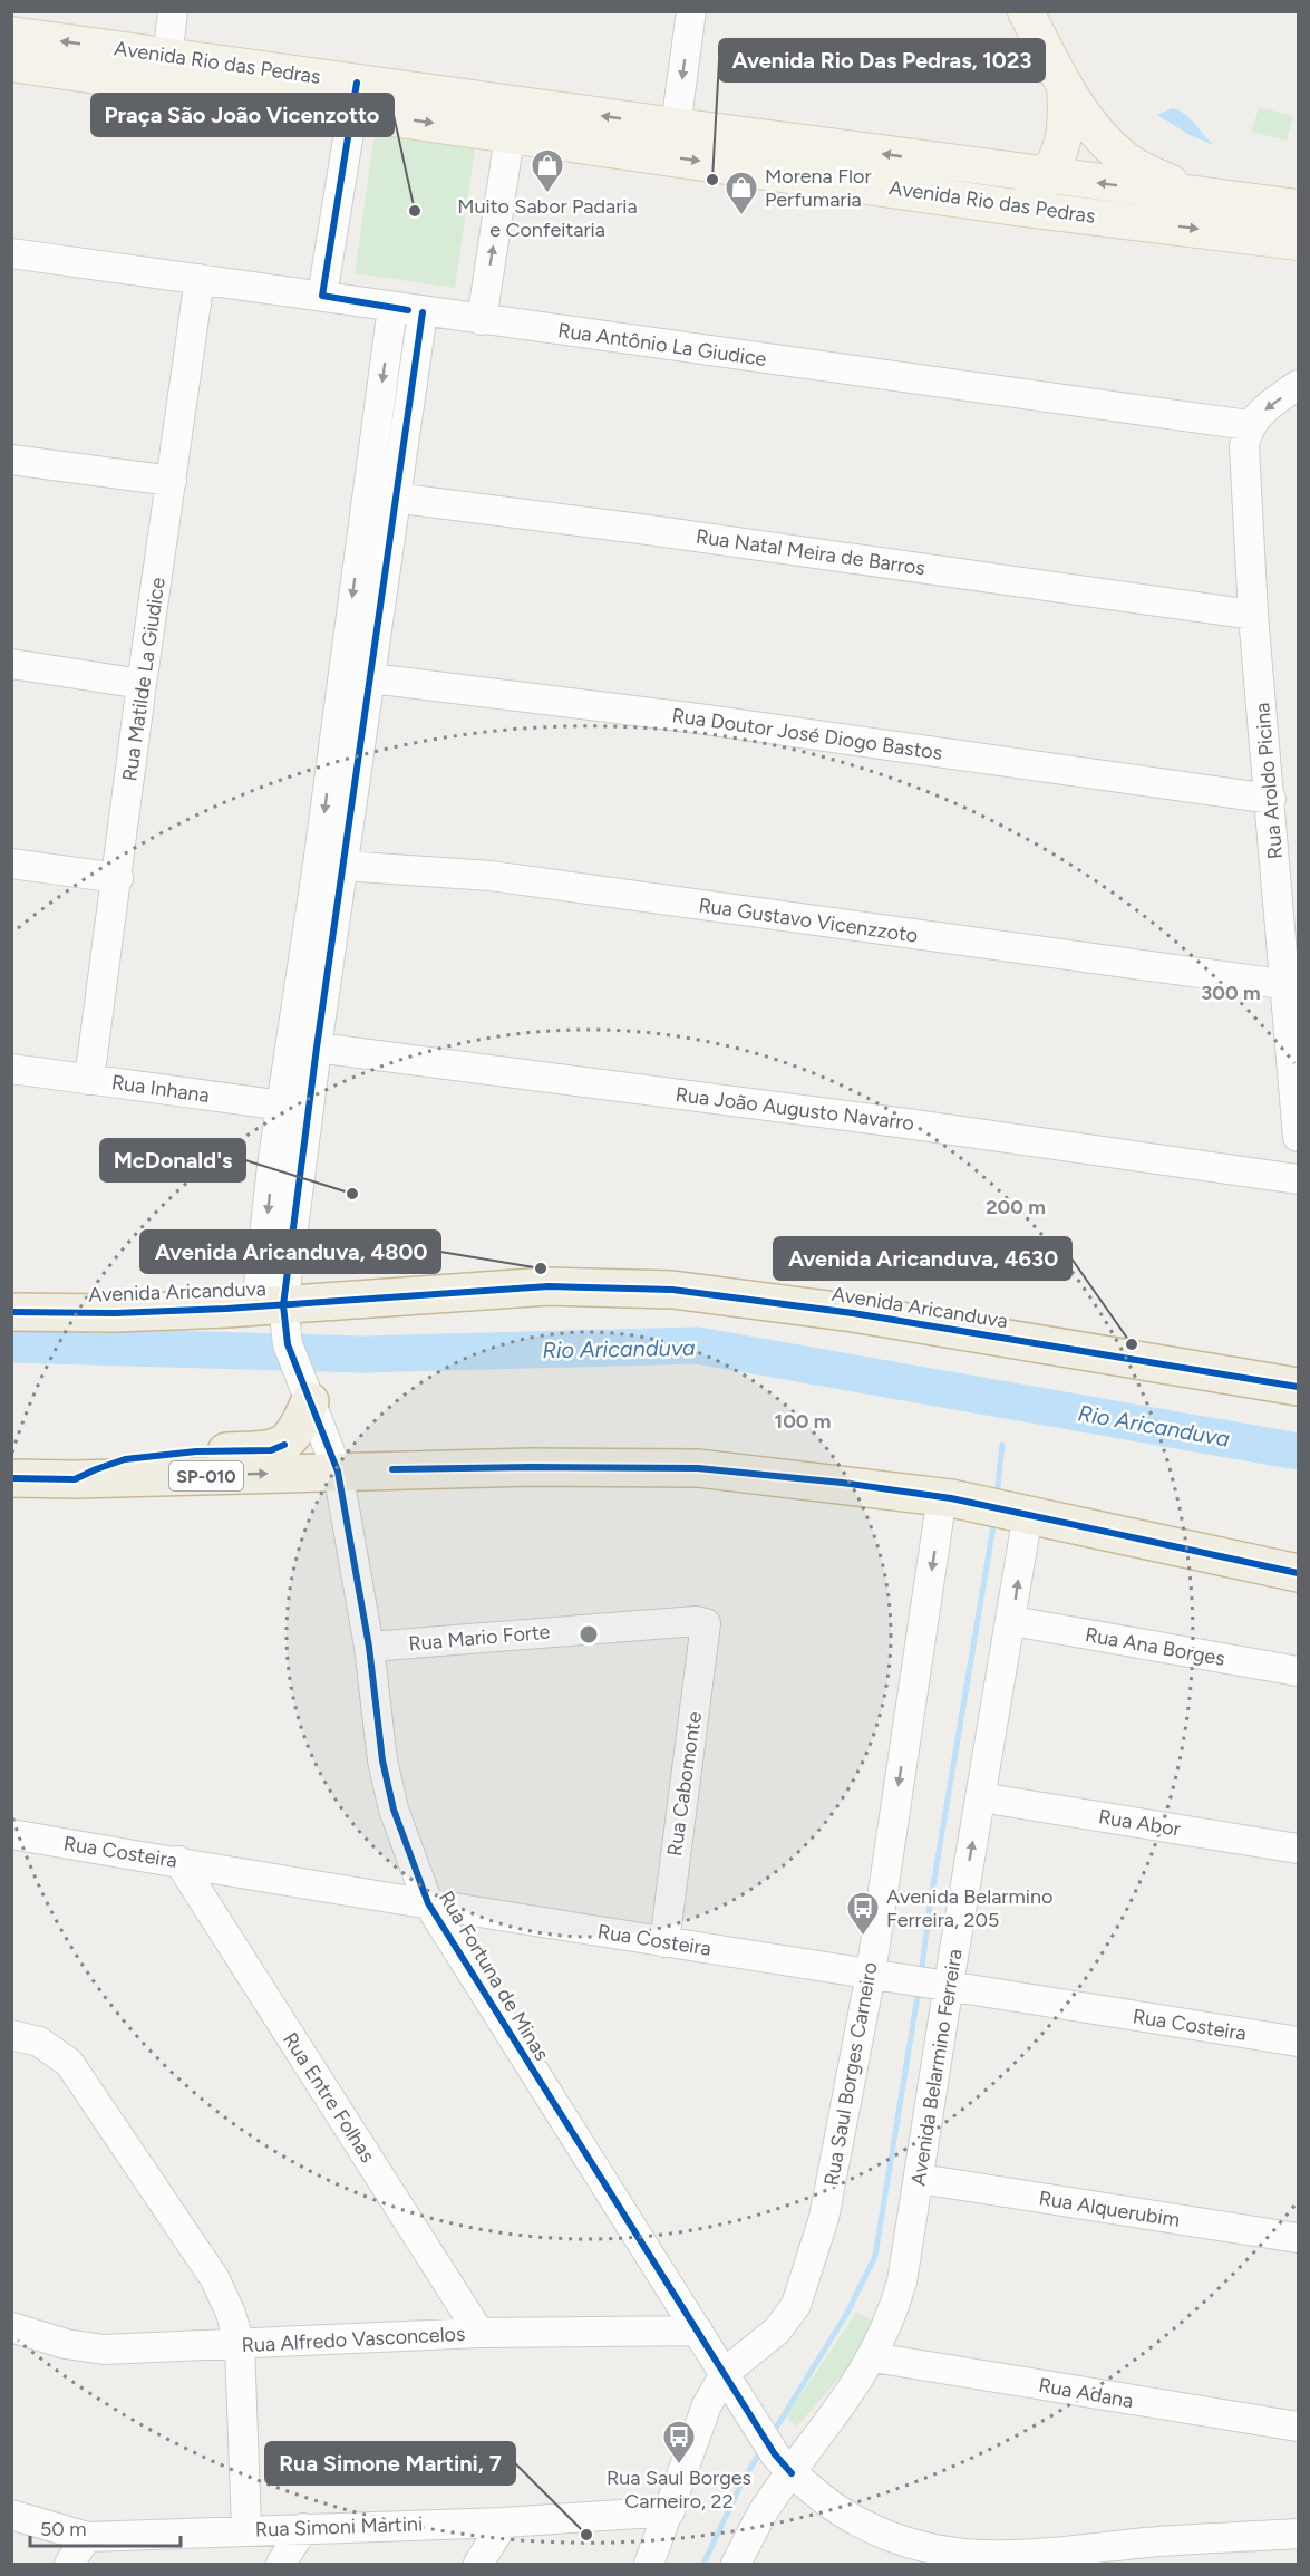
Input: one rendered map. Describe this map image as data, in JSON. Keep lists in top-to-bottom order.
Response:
{
  "streets": {
    "highway": ["Avenida Aricanduva", "SP-010"],
    "main road": ["Avenida Rio das Pedras"],
    "street": [
      "Rua Antônio La Giudice",
      "Rua Natal Meira de Barros",
      "Rua Matilde La Giudice",
      "Rua Doutor José Diogo Bastos",
      "Rua Aroldo Picina",
      "Rua Gustavo Vicenzzoto",
      "Rua Inhana",
      "Rua João Augusto Navarro",
      "Rua Mario Forte",
      "Rua Ana Borges",
      "Rua Cabomonte",
      "Rua Abor",
      "Rua Costeira",
      "Rua Fortuna de Minas",
      "Avenida Belarmino Ferreira",
      "Rua Saul Borges Carneiro",
      "Rua Entre Folhas",
      "Rua Alquerubim",
      "Rua Alfredo Vasconcelos",
      "Rua Adana",
      "Rua Simoni Martini"
    ]
  },
  "crossings": [
    ["Rua Antônio La Giudice", "Rua Matilde La Giudice"],
    ["Rua Antônio La Giudice", "Rua Aroldo Picina"],
    ["Rua Natal Meira de Barros", "Rua Aroldo Picina"],
    ["Rua Matilde La Giudice", "Rua Inhana"],
    ["Rua Doutor José Diogo Bastos", "Rua Aroldo Picina"],
    ["Rua Aroldo Picina", "Rua Gustavo Vicenzzoto"],
    ["Avenida Aricanduva", "Rua Fortuna de Minas"],
    ["SP-010", "Rua Fortuna de Minas"],
    ["SP-010", "Avenida Belarmino Ferreira"],
    ["SP-010", "Rua Saul Borges Carneiro"],
    ["Rua Mario Forte", "Rua Cabomonte"],
    ["Rua Mario Forte", "Rua Fortuna de Minas"],
    ["Rua Ana Borges", "Avenida Belarmino Ferreira"],
    ["Rua Cabomonte", "Rua Costeira"],
    ["Rua Abor", "Avenida Belarmino Ferreira"],
    ["Rua Costeira", "Rua Fortuna de Minas"],
    ["Rua Costeira", "Avenida Belarmino Ferreira"],
    ["Rua Costeira", "Rua Saul Borges Carneiro"],
    ["Rua Costeira", "Rua Entre Folhas"],
    ["Rua Fortuna de Minas", "Avenida Belarmino Ferreira"],
    ["Rua Fortuna de Minas", "Rua Saul Borges Carneiro"],
    ["Rua Fortuna de Minas", "Rua Alfredo Vasconcelos"],
    ["Avenida Belarmino Ferreira", "Rua Alquerubim"],
    ["Avenida Belarmino Ferreira", "Rua Adana"],
    ["Rua Saul Borges Carneiro", "Rua Simoni Martini"],
    ["Rua Entre Folhas", "Rua Alfredo Vasconcelos"]
  ],
  "one_way": ["Rua Saul Borges Carneiro"],
  "water": ["Rio Aricanduva"],
  "places": {
    "other": [
      "Avenida Rio Das Pedras, 1023",
      "Praça São João Vicenzotto",
      "McDonald's",
      "Avenida Aricanduva, 4800",
      "Avenida Aricanduva, 4630",
      "Rua Simone Martini, 7"
    ],
    "shop": ["Muito Sabor Padaria e Confeitaria", "Morena Flor Perfumaria"],
    "bus stop": ["Avenida Belarmino Ferreira, 205", "Rua Saul Borges Carneiro, 22"]
  },
  "scale_bar": "50 m",
  "rings": ["300 m", "200 m", "100 m"]
}
